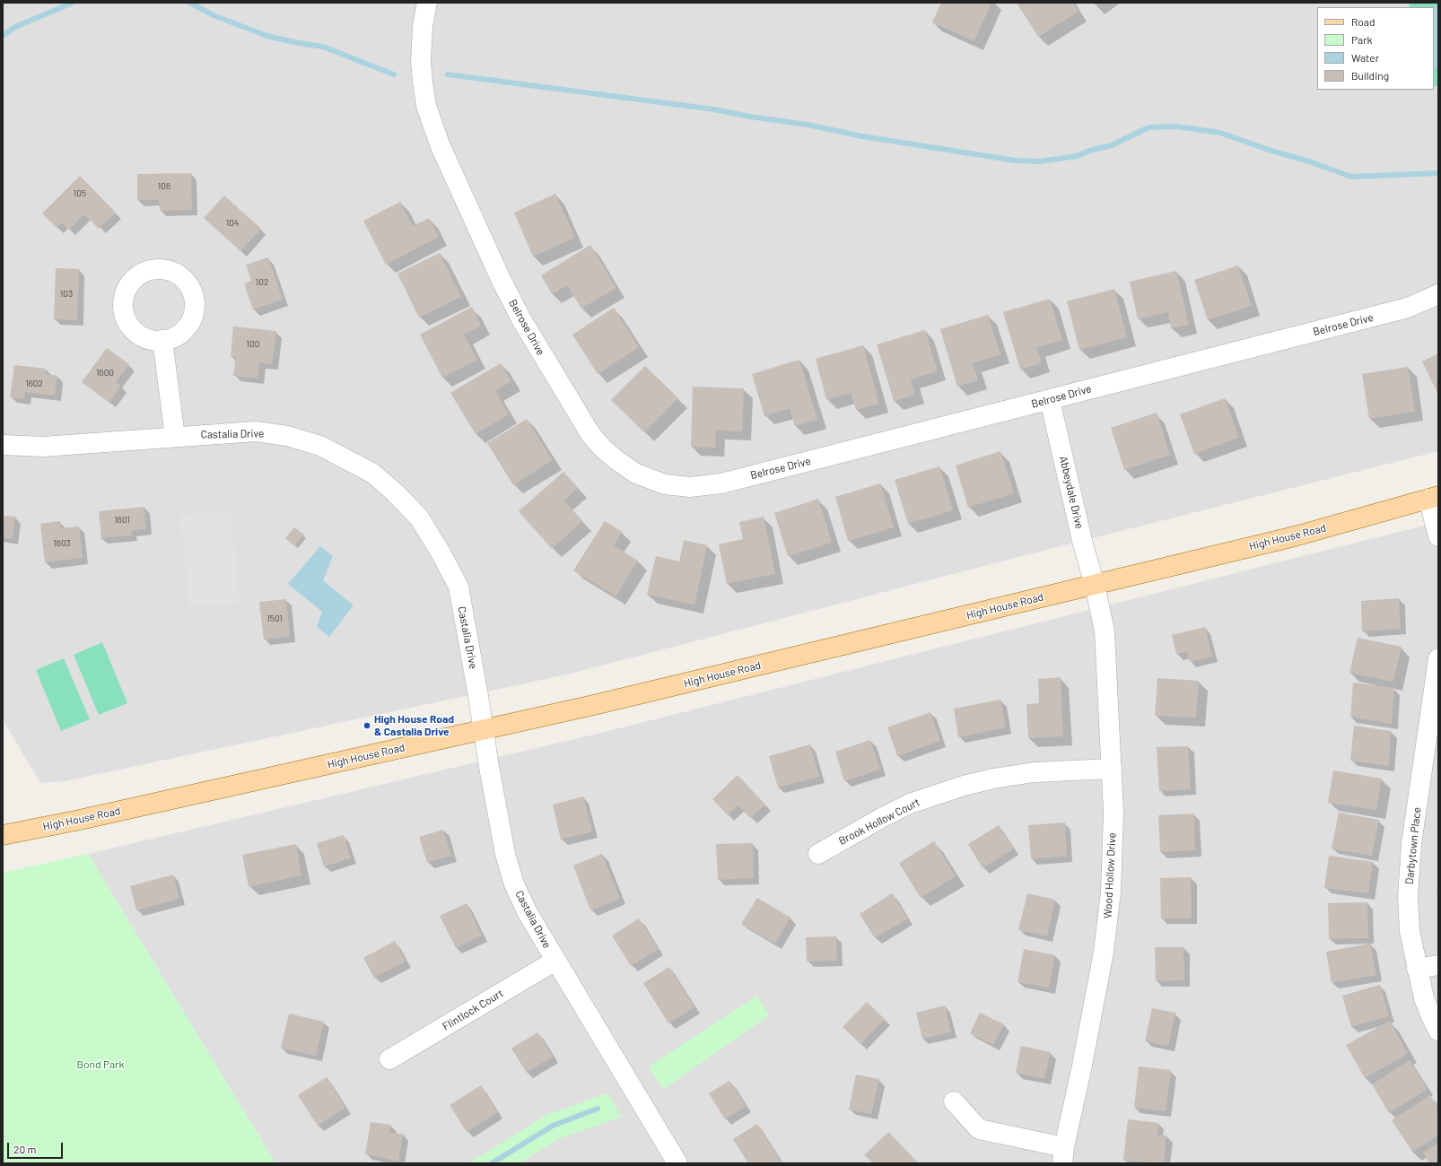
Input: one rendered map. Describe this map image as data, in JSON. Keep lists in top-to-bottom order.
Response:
{
  "streets": {
    "main road": ["High House Road"],
    "street": [
      "Belrose Drive",
      "Castalia Drive",
      "Abbeydale Drive",
      "Brook Hollow Court",
      "Darbytown Place",
      "Wood Hollow Drive",
      "Flintlock Court"
    ]
  },
  "crossings": [
    ["Belrose Drive", "Abbeydale Drive"],
    ["Castalia Drive", "High House Road"],
    ["Castalia Drive", "Flintlock Court"],
    ["Abbeydale Drive", "High House Road"],
    ["Abbeydale Drive", "Wood Hollow Drive"],
    ["High House Road", "Wood Hollow Drive"],
    ["Brook Hollow Court", "Wood Hollow Drive"]
  ],
  "parks": ["Bond Park"],
  "places": ["High House Road & Castalia Drive"],
  "house_numbers": [
    "106",
    "105",
    "104",
    "102",
    "103",
    "100",
    "1600",
    "1602",
    "1601",
    "1603",
    "1501"
  ],
  "legend": [
    "Road",
    "Park",
    "Water",
    "Building"
  ],
  "scale_bar": "20 m"
}
